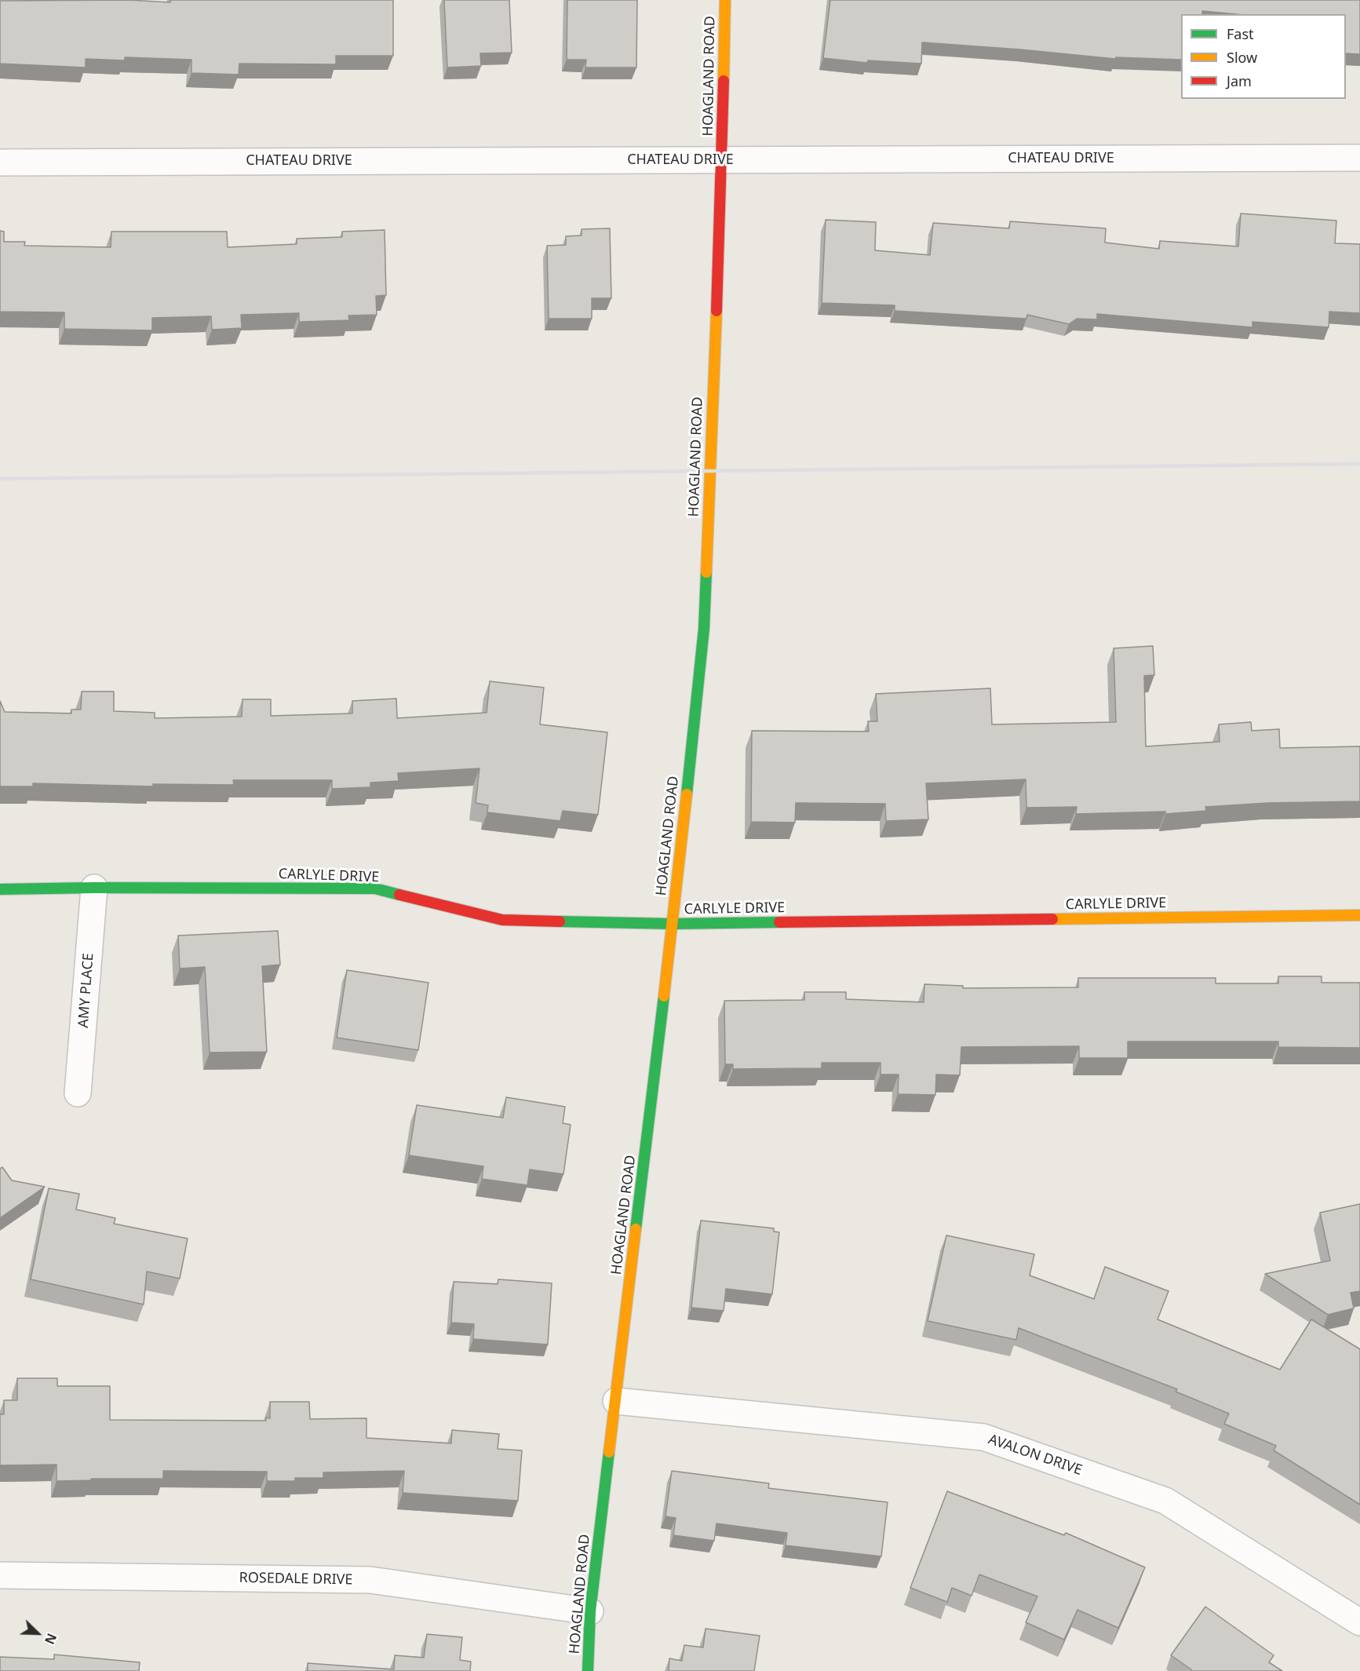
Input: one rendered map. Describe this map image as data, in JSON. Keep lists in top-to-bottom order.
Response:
{
  "streets": {
    "street": [
      "HOAGLAND ROAD",
      "CHATEAU DRIVE",
      "CARLYLE DRIVE",
      "AMY PLACE",
      "AVALON DRIVE",
      "ROSEDALE DRIVE"
    ]
  },
  "crossings": [
    ["HOAGLAND ROAD", "CHATEAU DRIVE"],
    ["HOAGLAND ROAD", "CARLYLE DRIVE"],
    ["HOAGLAND ROAD", "AVALON DRIVE"],
    ["HOAGLAND ROAD", "ROSEDALE DRIVE"],
    ["CARLYLE DRIVE", "AMY PLACE"]
  ],
  "legend": ["Fast", "Slow", "Jam"],
  "north": "bottom right"
}
